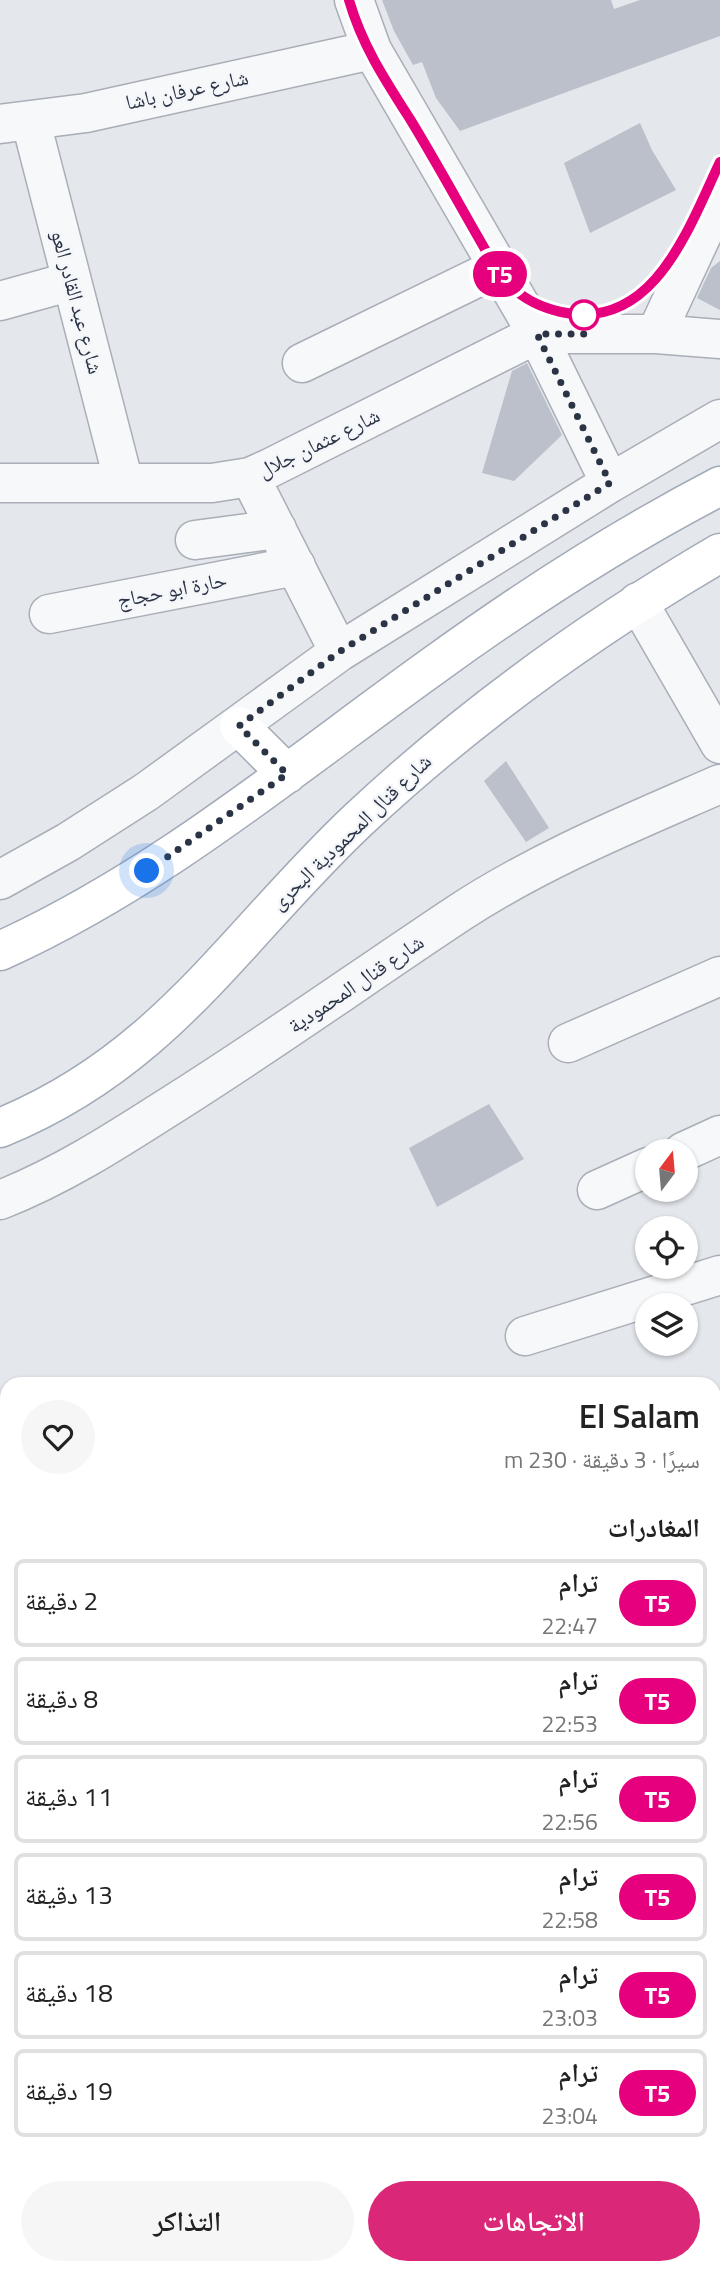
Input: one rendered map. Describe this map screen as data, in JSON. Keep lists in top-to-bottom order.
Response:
{
  "streets": {
    "main road": ["شارع قنال المحمودية البحرى"],
    "street": [
      "شارع عرفان باشا",
      "شارع عبد القادر العو",
      "شارع عثمان جلال",
      "حارة ابو حجاج",
      "شارع قنال المحمودية"
    ]
  },
  "crossings": [
    ["شارع عرفان باشا", "شارع عبد القادر العو"],
    ["شارع عبد القادر العو", "شارع عثمان جلال"]
  ],
  "lines": ["tram line T5"],
  "north": "top",
  "page": {
    "on_map": "T5",
    "heading": [
      ["El Salam", "سيرًا · 3 دقيقة · 230 m"],
      "المغادرات"
    ],
    "list": [
      {
        "mark": "T5",
        "name": "ترام",
        "note": "22:47",
        "value": "2 دقيقة"
      },
      {
        "mark": "T5",
        "name": "ترام",
        "note": "22:53",
        "value": "8 دقيقة"
      },
      {
        "mark": "T5",
        "name": "ترام",
        "note": "22:56",
        "value": "11 دقيقة"
      },
      {
        "mark": "T5",
        "name": "ترام",
        "note": "22:58",
        "value": "13 دقيقة"
      },
      {
        "mark": "T5",
        "name": "ترام",
        "note": "23:03",
        "value": "18 دقيقة"
      },
      {
        "mark": "T5",
        "name": "ترام",
        "note": "23:04",
        "value": "19 دقيقة"
      }
    ],
    "buttons": ["الاتجاهات", "التذاكر"]
  }
}
